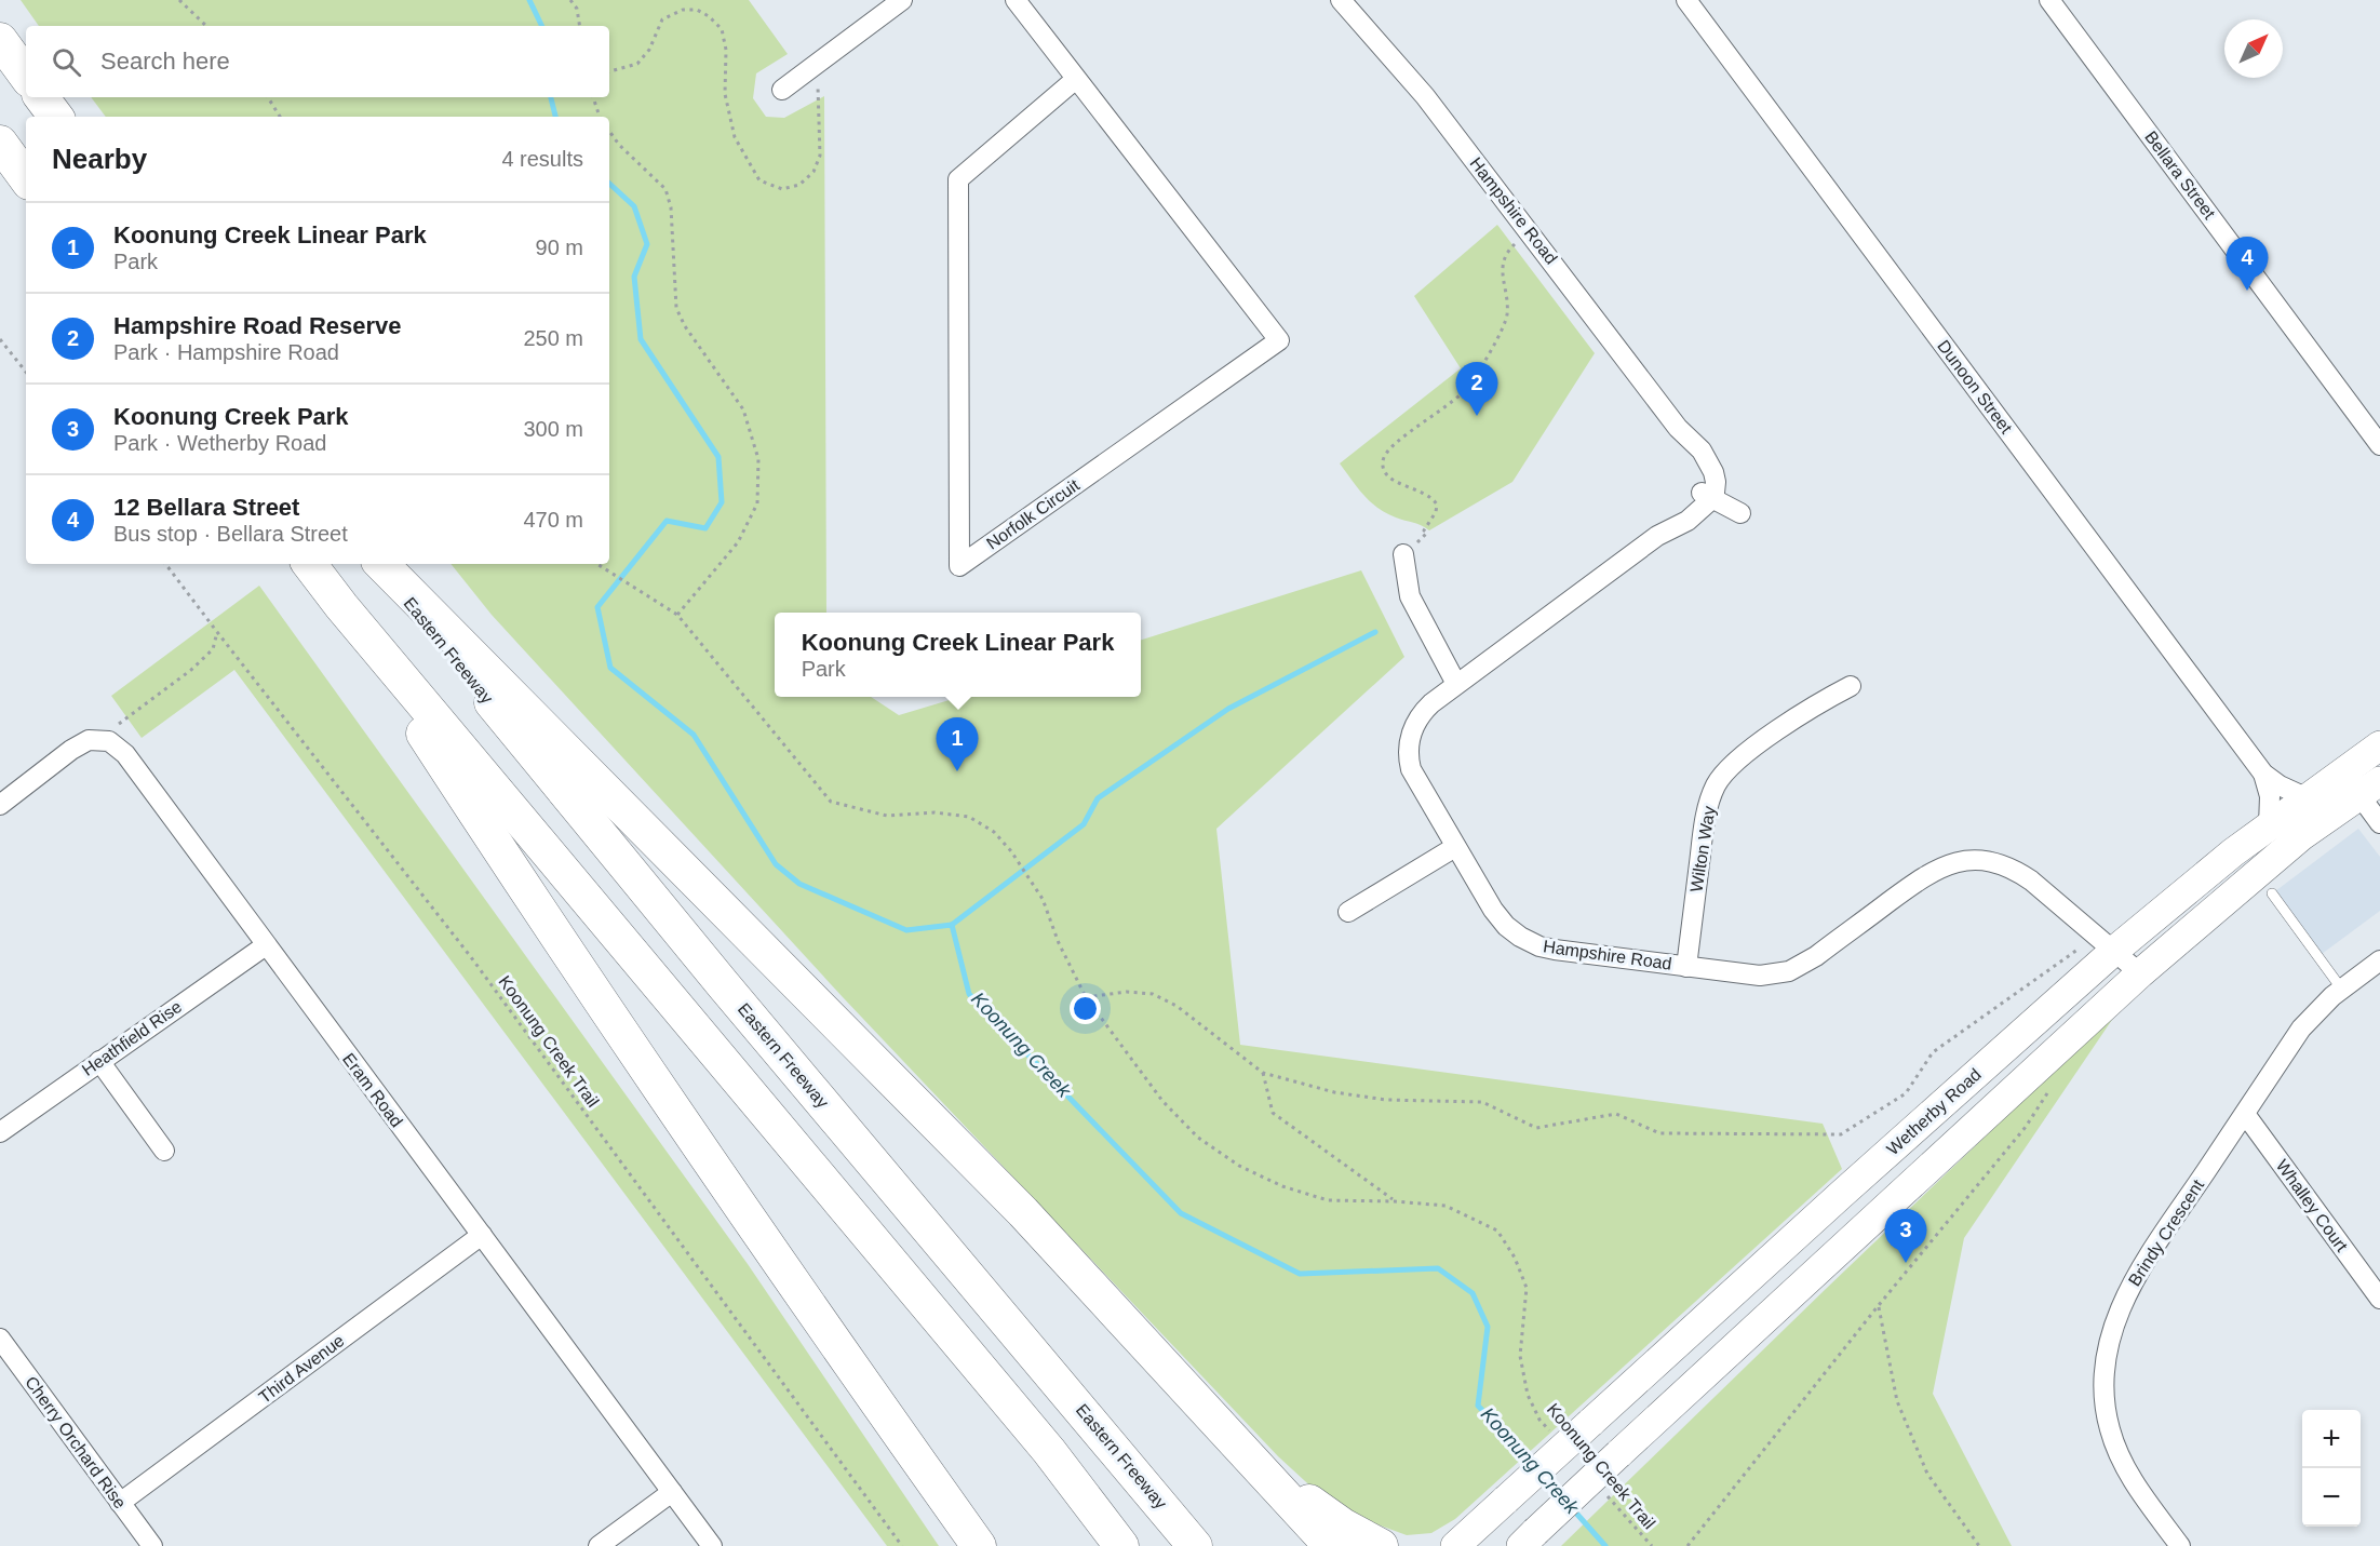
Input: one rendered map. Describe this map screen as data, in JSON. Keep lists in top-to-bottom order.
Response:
{
  "streets": {
    "highway": ["Eastern Freeway"],
    "main road": ["Wetherby Road"],
    "street": [
      "Bellara Street",
      "Hampshire Road",
      "Dunoon Street",
      "Norfolk Circuit",
      "Wilton Way",
      "Heathfield Rise",
      "Eram Road",
      "Whalley Court",
      "Brindy Crescent",
      "Third Avenue",
      "Cherry Orchard Rise"
    ],
    "path": ["Koonung Creek Trail"]
  },
  "crossings": [
    ["Hampshire Road", "Wilton Way"],
    ["Hampshire Road", "Wetherby Road"],
    ["Dunoon Street", "Wetherby Road"],
    ["Heathfield Rise", "Eram Road"],
    ["Eram Road", "Third Avenue"],
    ["Whalley Court", "Brindy Crescent"],
    ["Third Avenue", "Cherry Orchard Rise"]
  ],
  "water": ["Koonung Creek"],
  "north": "top right",
  "page": {
    "search": "Search here",
    "heading": ["Nearby", "4 results"],
    "list": [
      {
        "mark": "1",
        "name": "Koonung Creek Linear Park",
        "note": "Park",
        "value": "90 m"
      },
      {
        "mark": "2",
        "name": "Hampshire Road Reserve",
        "note": "Park · Hampshire Road",
        "value": "250 m"
      },
      {
        "mark": "3",
        "name": "Koonung Creek Park",
        "note": "Park · Wetherby Road",
        "value": "300 m"
      },
      {
        "mark": "4",
        "name": "12 Bellara Street",
        "note": "Bus stop · Bellara Street",
        "value": "470 m"
      }
    ],
    "pins": [
      "4",
      "2",
      "1",
      "3"
    ],
    "popup": ["Koonung Creek Linear Park", "Park"],
    "map_buttons": ["+", "−"]
  }
}
